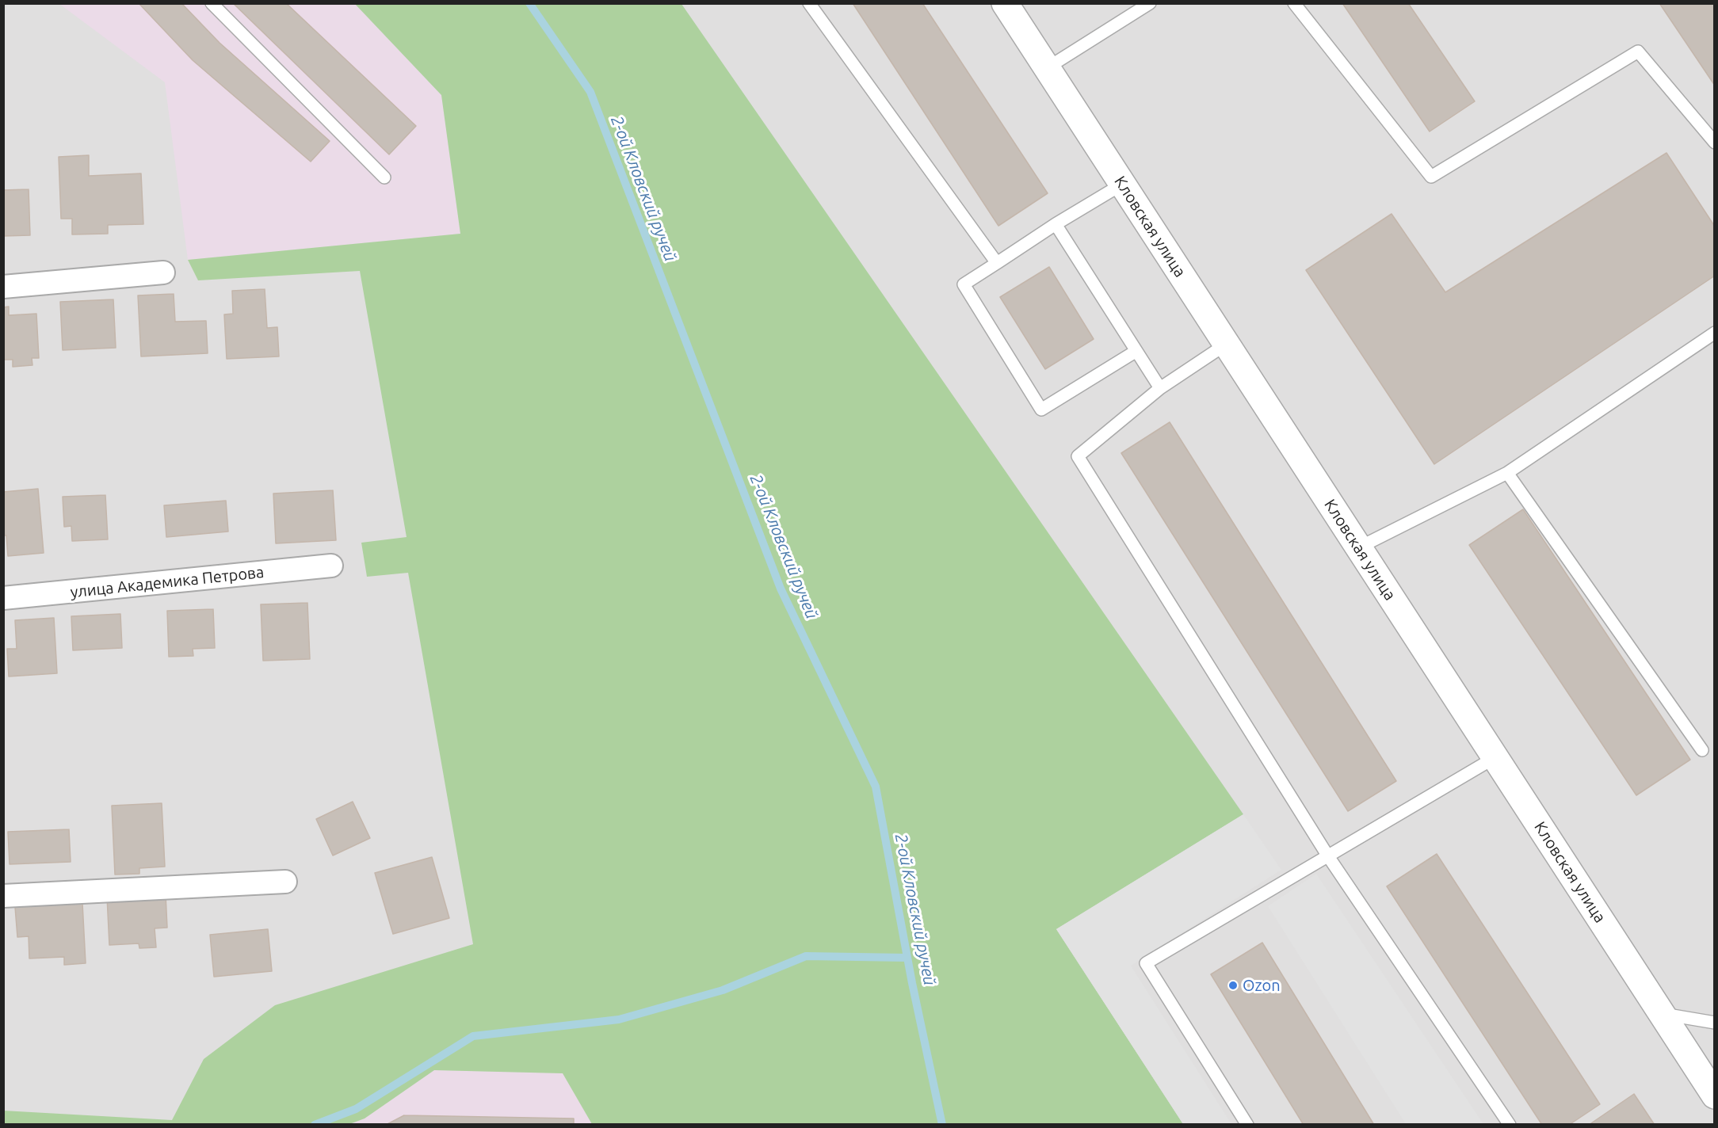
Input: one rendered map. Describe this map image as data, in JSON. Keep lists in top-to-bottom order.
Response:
{
  "streets": {
    "street": ["Кловская улица", "улица Академика Петрова"]
  },
  "water": ["2-ой Кловский ручей"],
  "places": ["Ozon"]
}
